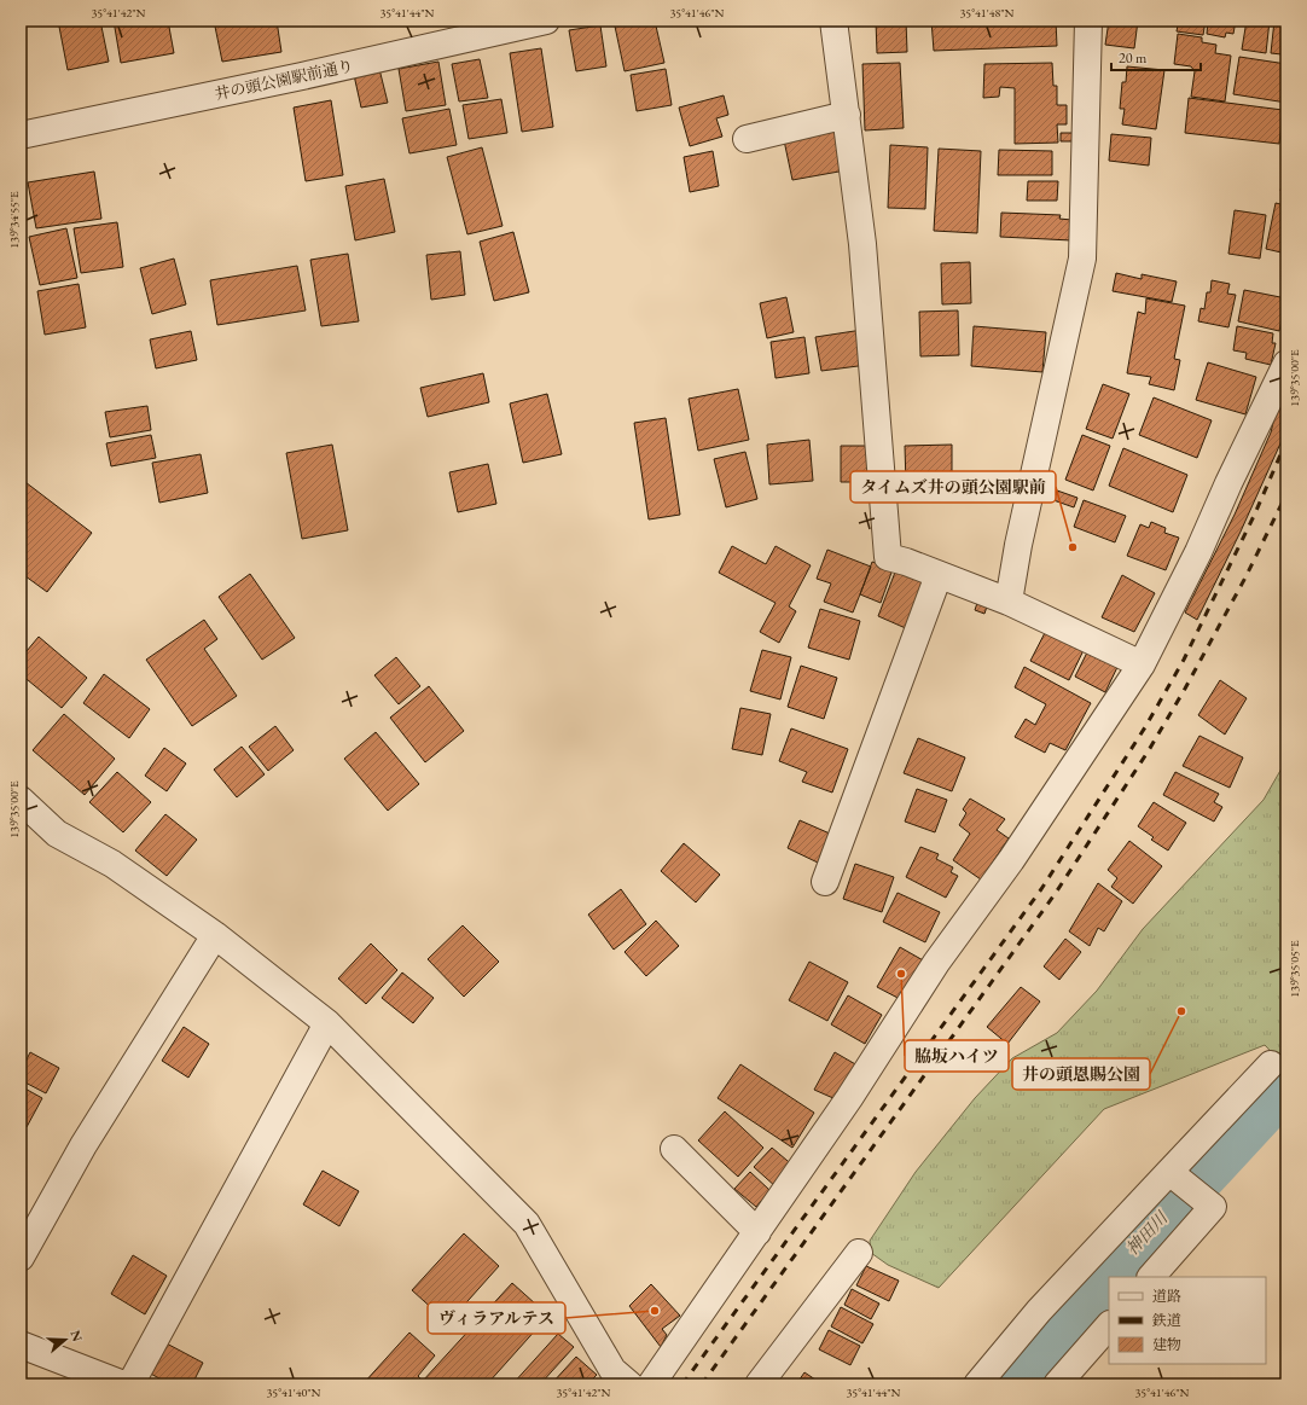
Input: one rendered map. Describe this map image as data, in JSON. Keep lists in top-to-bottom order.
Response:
{
  "streets": {
    "street": ["井の頭公園駅前通り"]
  },
  "water": ["神田川"],
  "places": [
    "タイムズ井の頭公園駅前",
    "脇坂ハイツ",
    "井の頭恩賜公園",
    "ヴィラアルテス"
  ],
  "legend": ["道路", "鉄道", "建物"],
  "scale_bar": "20 m",
  "north": "right",
  "coordinates": [
    "35°41'42\"N",
    "35°41'44\"N",
    "35°41'46\"N",
    "35°41'48\"N",
    "139°34'55\"E",
    "139°35'00\"E",
    "139°35'05\"E",
    "35°41'40\"N"
  ]
}
